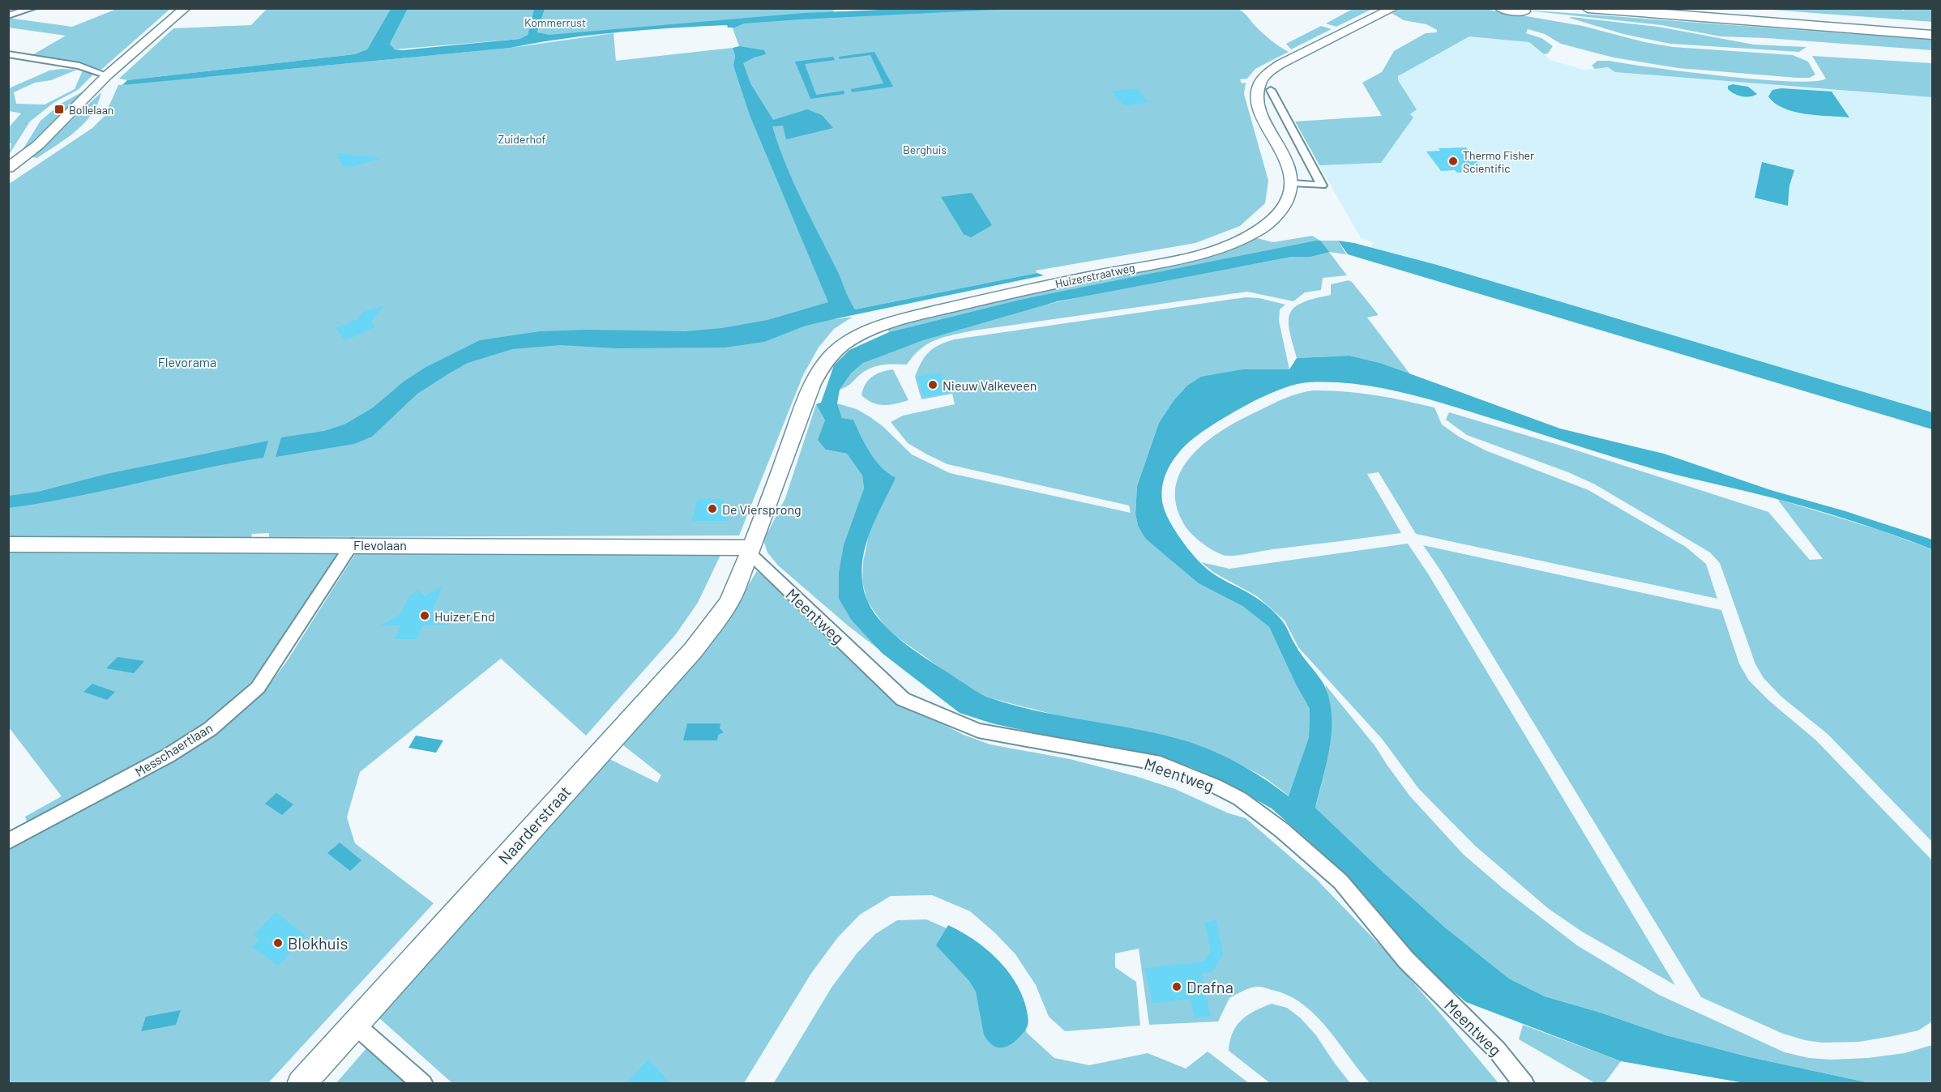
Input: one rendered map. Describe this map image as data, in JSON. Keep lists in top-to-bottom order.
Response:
{
  "streets": {
    "street": [
      "Huizerstraatweg",
      "Flevolaan",
      "Meentweg",
      "Messchaertlaan",
      "Naarderstraat"
    ]
  },
  "crossings": [
    ["Huizerstraatweg", "Flevolaan"],
    ["Huizerstraatweg", "Meentweg"],
    ["Huizerstraatweg", "Naarderstraat"],
    ["Flevolaan", "Meentweg"],
    ["Flevolaan", "Messchaertlaan"],
    ["Flevolaan", "Naarderstraat"],
    ["Meentweg", "Naarderstraat"]
  ],
  "parks": [
    "Kommerrust",
    "Zuiderhof",
    "Berghuis",
    "Flevorama"
  ],
  "places": {
    "transit": ["Bollelaan"],
    "other": [
      "Thermo Fisher Scientific",
      "Nieuw Valkeveen",
      "De Viersprong",
      "Huizer End",
      "Blokhuis",
      "Drafna"
    ]
  }
}
